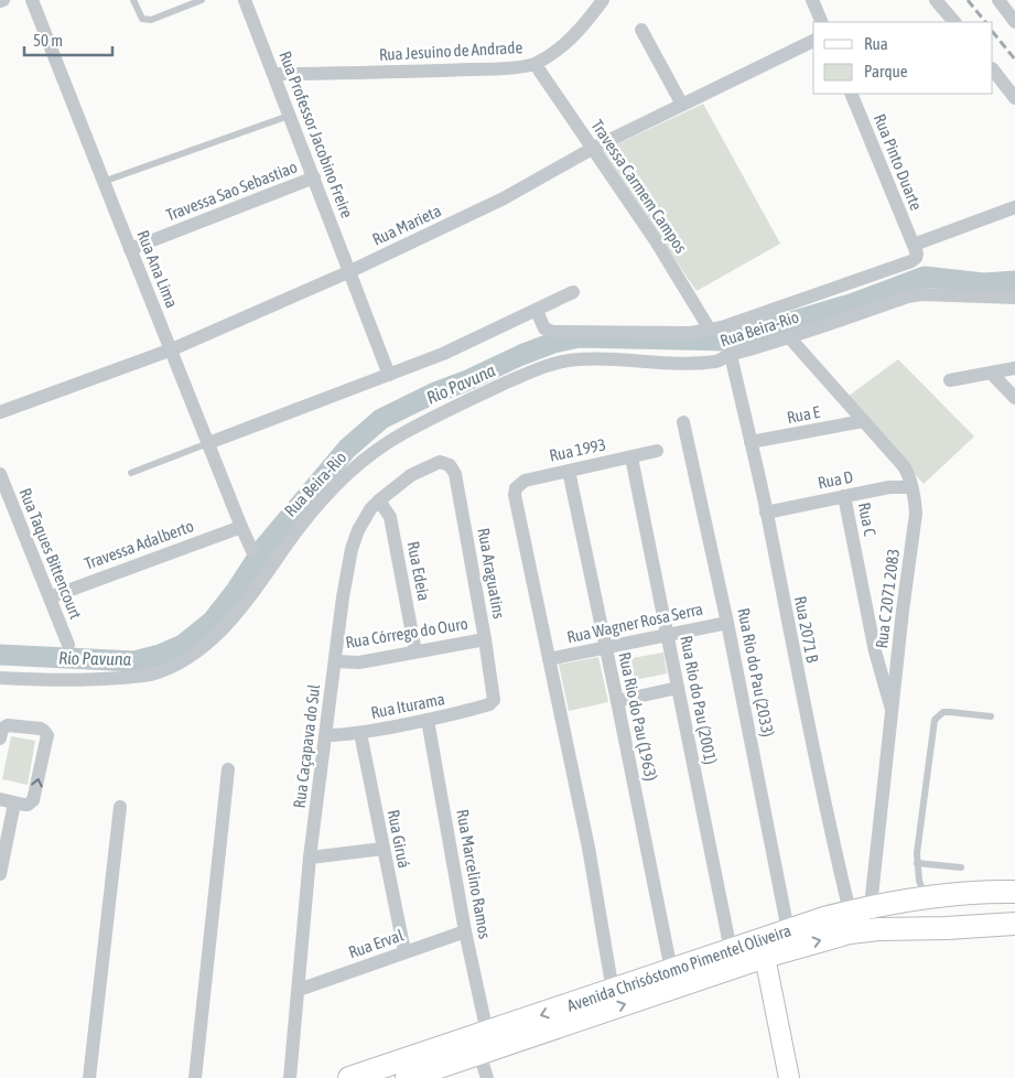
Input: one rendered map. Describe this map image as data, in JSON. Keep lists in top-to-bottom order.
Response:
{
  "streets": {
    "main road": ["Avenida Chrisóstomo Pimentel Oliveira"],
    "street": [
      "Rua Jesuino de Andrade",
      "Rua Professor Jacobino Freire",
      "Rua Pinto Duarte",
      "Travessa Carmem Campos",
      "Travessa Sao Sebastiao",
      "Rua Marieta",
      "Rua Ana Lima",
      "Rua Beira-Rio",
      "Rua E",
      "Rua 1993",
      "Rua D",
      "Rua C",
      "Travessa Adalberto",
      "Rua Taques Bittencourt",
      "Rua Edeia",
      "Rua Araguatins",
      "Rua C 2071 2083",
      "Rua Wagner Rosa Serra",
      "Rua 2071 B",
      "Rua Córrego do Ouro",
      "Rua Rio do Pau (2033)",
      "Rua Rio do Pau (2001)",
      "Rua Iturama",
      "Rua Rio do Pau (1963)",
      "Rua Caçapava do Sul",
      "Rua Giruá",
      "Rua Marcelino Ramos",
      "Rua Erval"
    ]
  },
  "crossings": [
    ["Rua Jesuino de Andrade", "Rua Professor Jacobino Freire"],
    ["Rua Jesuino de Andrade", "Travessa Carmem Campos"],
    ["Rua Professor Jacobino Freire", "Travessa Sao Sebastiao"],
    ["Rua Professor Jacobino Freire", "Rua Marieta"],
    ["Travessa Carmem Campos", "Rua Marieta"],
    ["Travessa Sao Sebastiao", "Rua Ana Lima"],
    ["Rua Marieta", "Rua Ana Lima"],
    ["Rua Ana Lima", "Travessa Adalberto"],
    ["Rua Beira-Rio", "Rua C 2071 2083"],
    ["Rua Beira-Rio", "Rua 2071 B"],
    ["Rua E", "Rua C 2071 2083"],
    ["Rua E", "Rua 2071 B"],
    ["Rua 1993", "Rua Wagner Rosa Serra"],
    ["Rua 1993", "Rua Rio do Pau (2001)"],
    ["Rua 1993", "Rua Rio do Pau (1963)"],
    ["Rua D", "Rua C"],
    ["Rua D", "Rua C 2071 2083"],
    ["Rua D", "Rua 2071 B"],
    ["Rua C", "Rua C 2071 2083"],
    ["Travessa Adalberto", "Rua Taques Bittencourt"],
    ["Rua Edeia", "Rua Córrego do Ouro"],
    ["Rua Edeia", "Rua Caçapava do Sul"],
    ["Rua Araguatins", "Rua Córrego do Ouro"],
    ["Rua Araguatins", "Rua Iturama"],
    ["Rua Araguatins", "Rua Caçapava do Sul"],
    ["Rua C 2071 2083", "Rua 2071 B"],
    ["Rua C 2071 2083", "Avenida Chrisóstomo Pimentel Oliveira"],
    ["Rua Wagner Rosa Serra", "Rua Rio do Pau (2033)"],
    ["Rua Wagner Rosa Serra", "Rua Rio do Pau (2001)"],
    ["Rua Wagner Rosa Serra", "Rua Rio do Pau (1963)"],
    ["Rua 2071 B", "Avenida Chrisóstomo Pimentel Oliveira"],
    ["Rua Córrego do Ouro", "Rua Caçapava do Sul"],
    ["Rua Rio do Pau (2033)", "Avenida Chrisóstomo Pimentel Oliveira"],
    ["Rua Rio do Pau (2001)", "Avenida Chrisóstomo Pimentel Oliveira"],
    ["Rua Iturama", "Rua Caçapava do Sul"],
    ["Rua Iturama", "Rua Giruá"],
    ["Rua Iturama", "Rua Marcelino Ramos"],
    ["Rua Rio do Pau (1963)", "Avenida Chrisóstomo Pimentel Oliveira"],
    ["Rua Caçapava do Sul", "Rua Erval"],
    ["Rua Giruá", "Rua Erval"],
    ["Rua Marcelino Ramos", "Rua Erval"],
    ["Rua Marcelino Ramos", "Avenida Chrisóstomo Pimentel Oliveira"]
  ],
  "water": ["Rio Pavuna"],
  "legend": ["Rua", "Parque"],
  "scale_bar": "50 m"
}
